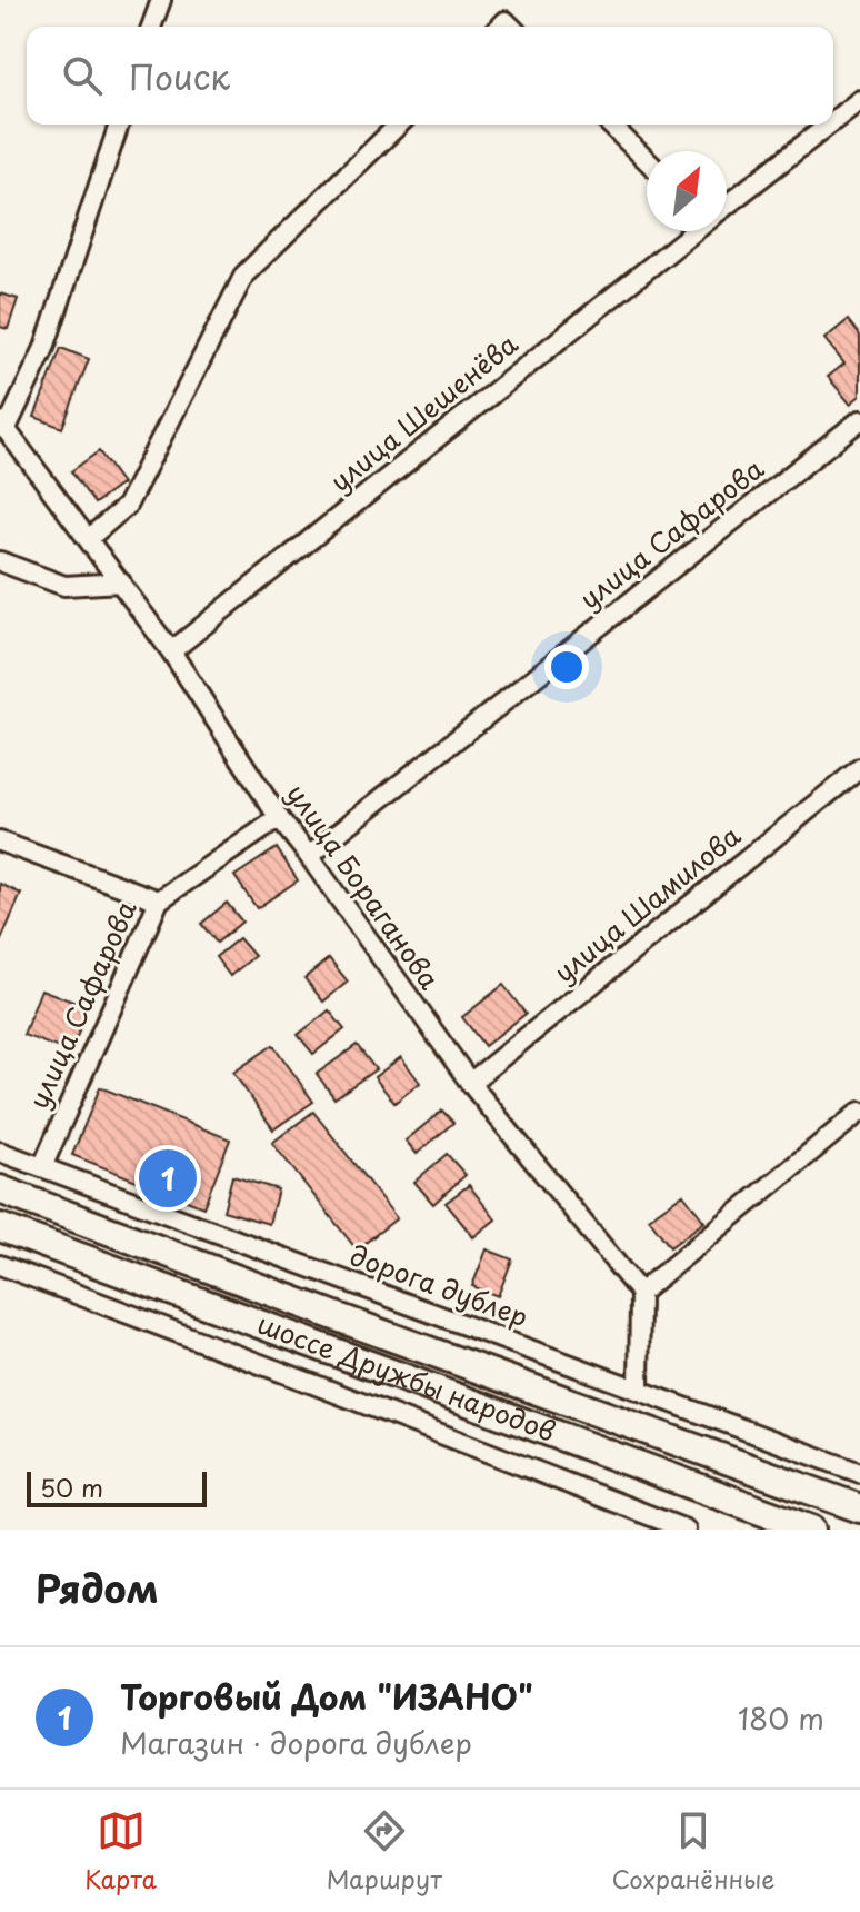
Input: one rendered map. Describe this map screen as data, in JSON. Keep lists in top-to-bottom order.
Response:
{
  "streets": {
    "main road": ["шоссе Дружбы народов"],
    "street": [
      "улица Шешенёва",
      "улица Сафарова",
      "улица Бораганова",
      "улица Шамилова",
      "дорога дублер"
    ]
  },
  "crossings": [
    ["улица Шешенёва", "улица Бораганова"],
    ["улица Сафарова", "улица Бораганова"],
    ["улица Сафарова", "дорога дублер"],
    ["улица Бораганова", "улица Шамилова"]
  ],
  "scale_bar": "50 m",
  "north": "top right",
  "page": {
    "search": "Поиск",
    "pins": "1",
    "scale": "50 m",
    "heading": "Рядом",
    "list": [
      {
        "mark": "1",
        "name": "Торговый Дом \"ИЗАНО\"",
        "note": "Магазин · дорога дублер",
        "value": "180 m"
      }
    ],
    "nav": ["Карта", "Маршрут", "Сохранённые"]
  }
}
